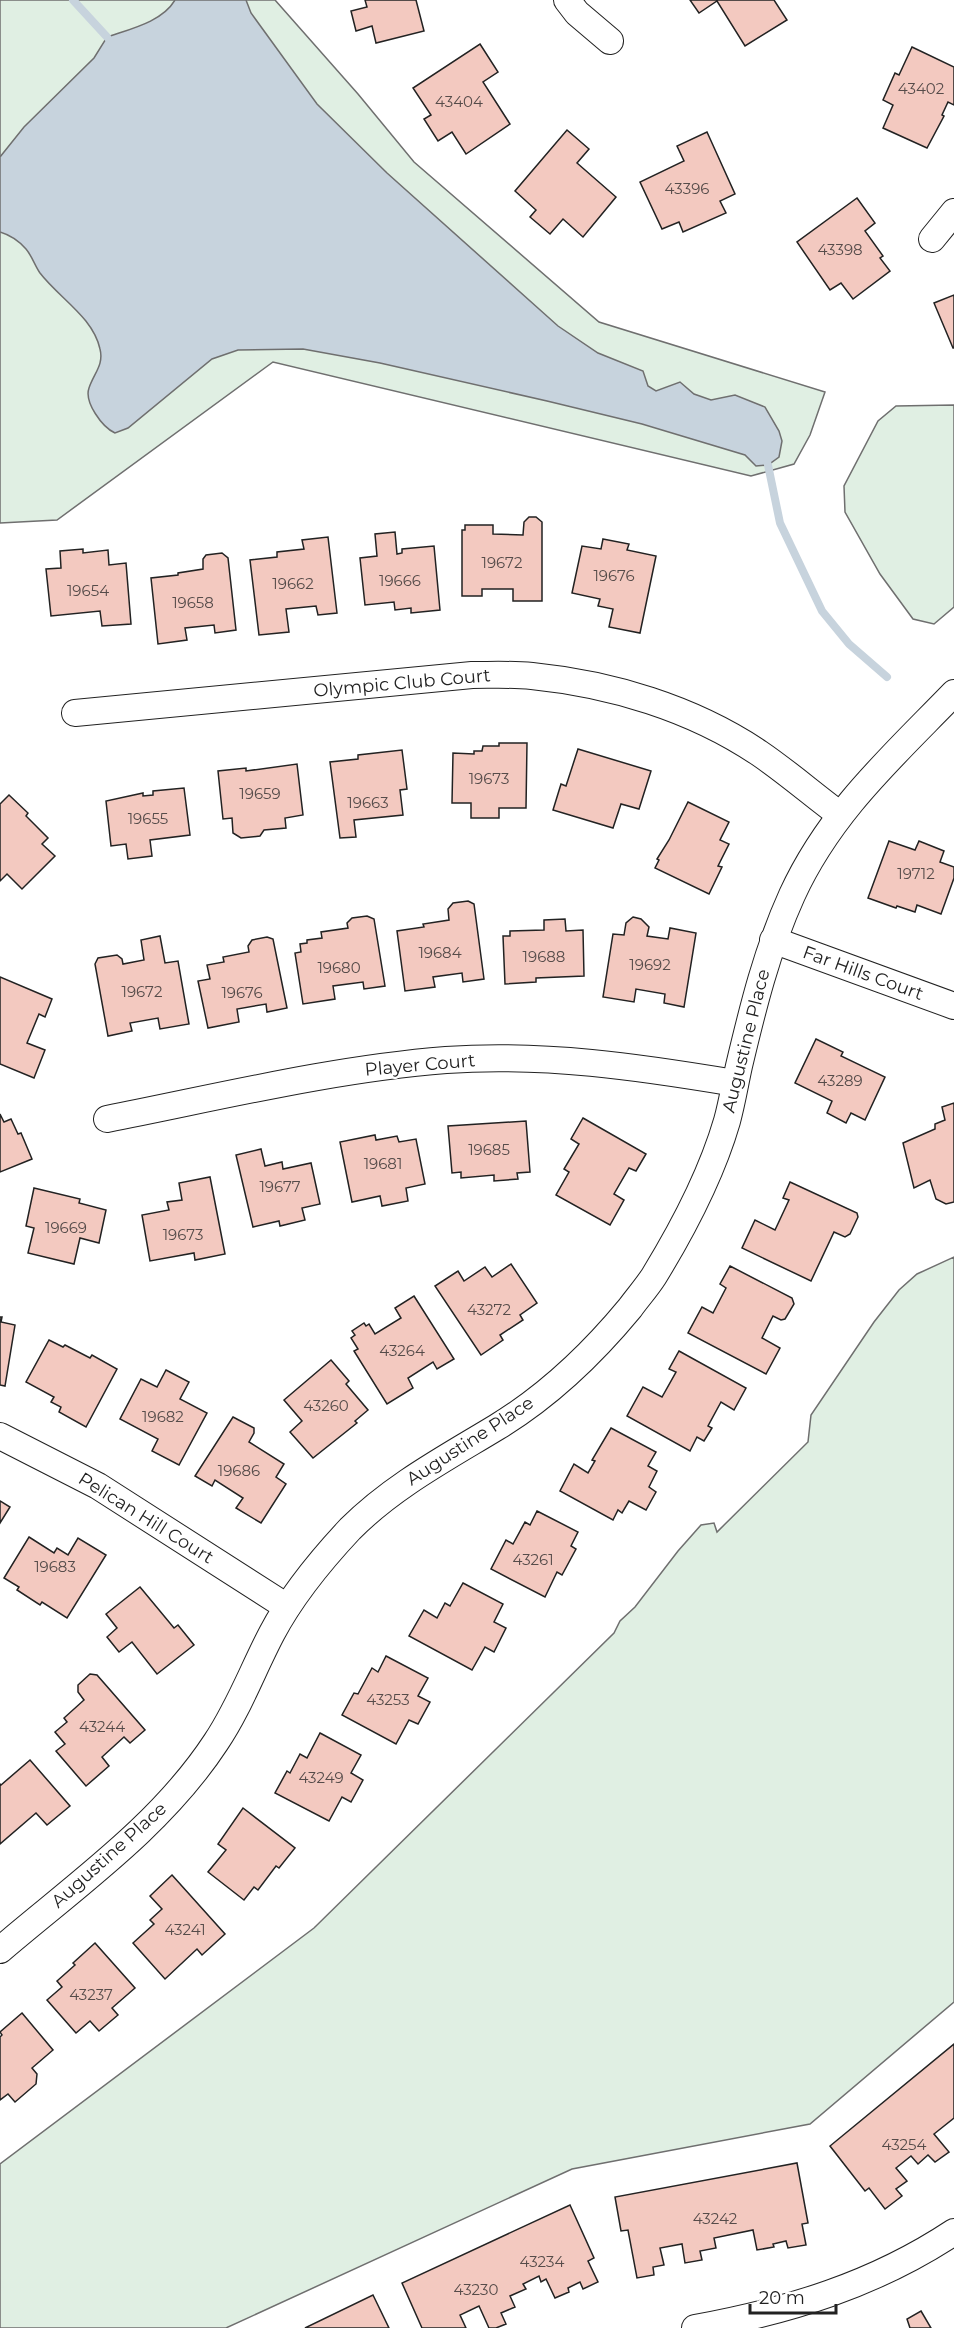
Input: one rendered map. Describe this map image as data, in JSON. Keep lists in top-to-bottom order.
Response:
{
  "streets": {
    "street": [
      "Olympic Club Court",
      "Far Hills Court",
      "Augustine Place",
      "Player Court",
      "Pelican Hill Court"
    ]
  },
  "crossings": [
    ["Olympic Club Court", "Augustine Place"],
    ["Far Hills Court", "Augustine Place"],
    ["Augustine Place", "Player Court"],
    ["Augustine Place", "Pelican Hill Court"]
  ],
  "house_numbers": [
    "43402",
    "43404",
    "43396",
    "43398",
    "19672",
    "19676",
    "19666",
    "19662",
    "19654",
    "19658",
    "19673",
    "19659",
    "19663",
    "19655",
    "19712",
    "19684",
    "19688",
    "19692",
    "19680",
    "19672",
    "19676",
    "43289",
    "19685",
    "19681",
    "19677",
    "19669",
    "19673",
    "43272",
    "43264",
    "43260",
    "19682",
    "19686",
    "43261",
    "19683",
    "43253",
    "43244",
    "43249",
    "43241",
    "43237",
    "43254",
    "43242",
    "43234",
    "43230"
  ],
  "scale_bar": "20 m"
}
